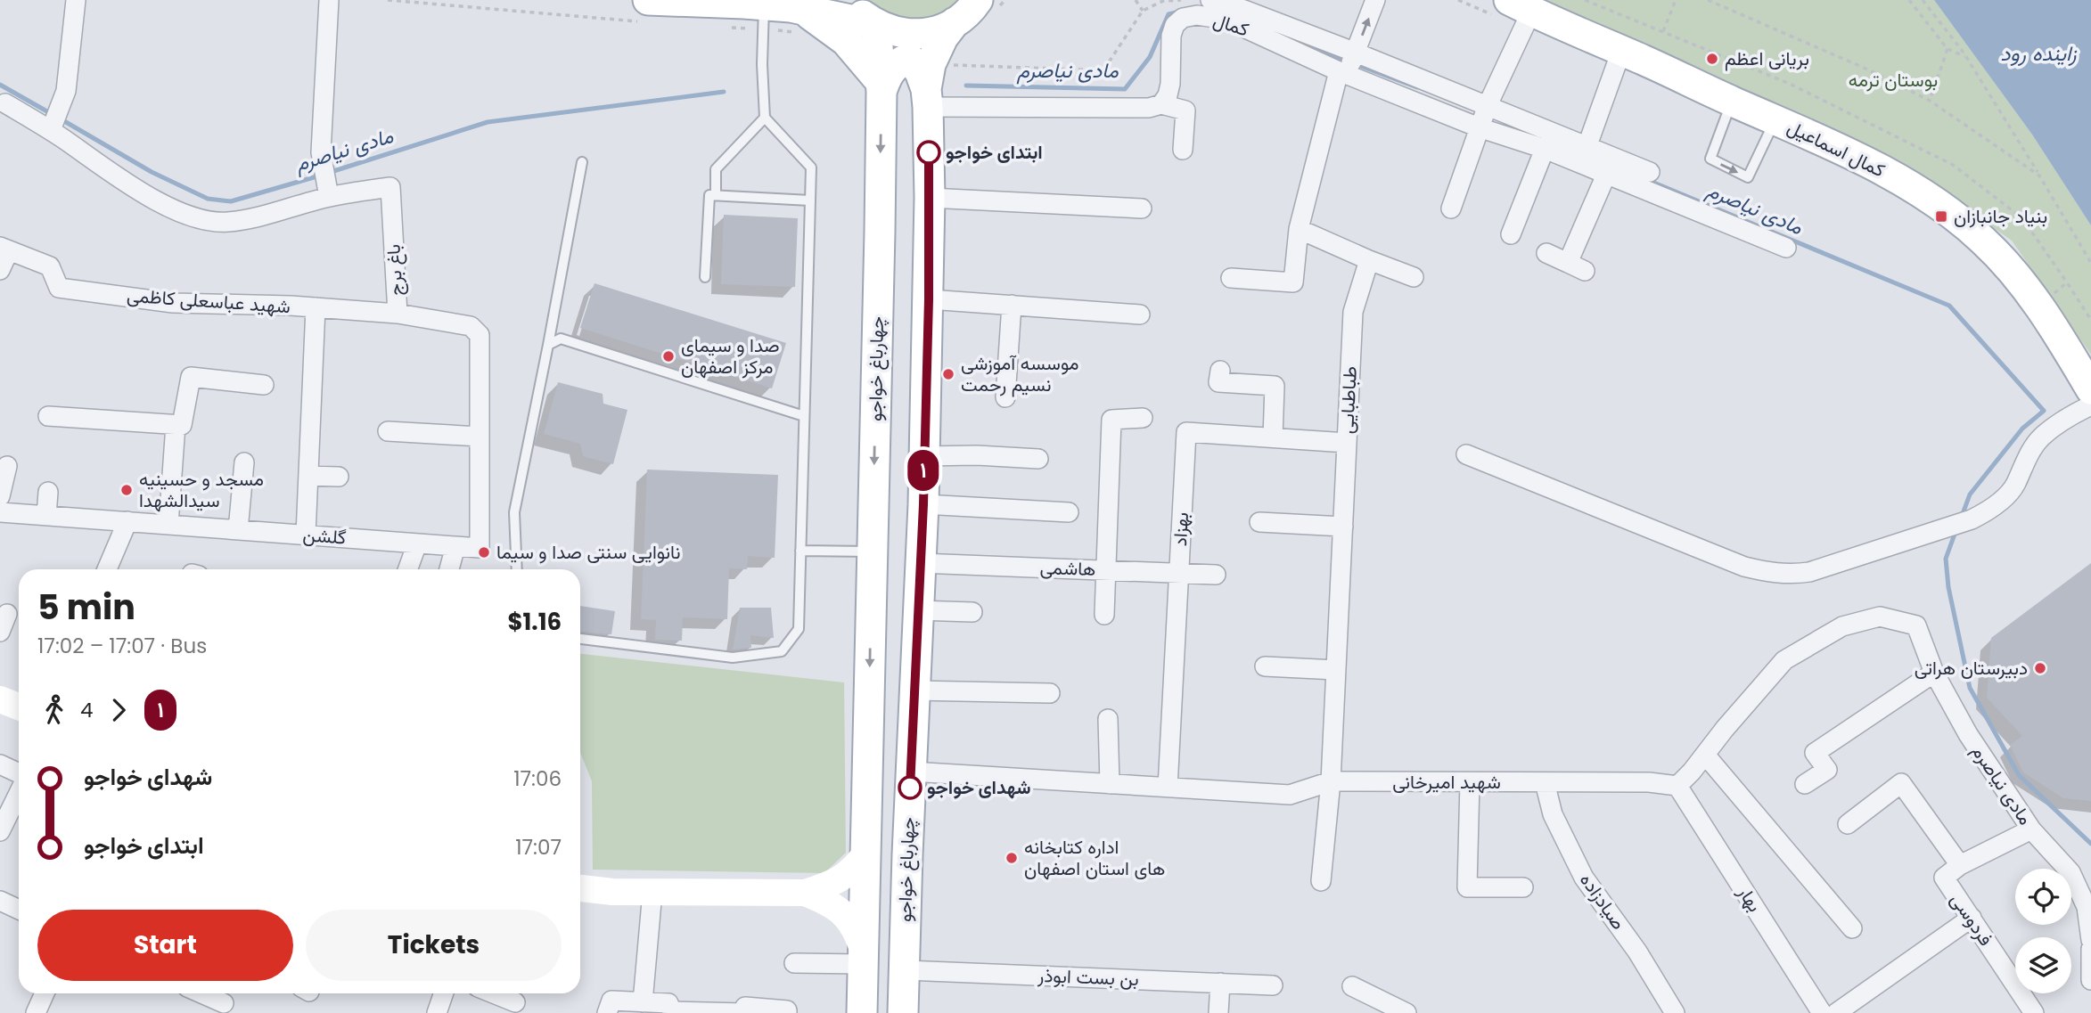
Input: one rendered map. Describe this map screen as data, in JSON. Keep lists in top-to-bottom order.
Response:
{
  "streets": {
    "main road": ["کمال اسماعیل", "چهارباغ خواجو"],
    "street": [
      "کمال",
      "باغ برج",
      "شهید عباسعلی کاظمی",
      "طباطبایی",
      "بهزاد",
      "گلشن",
      "هاشمی",
      "شهید امیرخانی",
      "مادی نیاصرم",
      "بهار",
      "صیادزاده",
      "فردوسی",
      "بن بست ابوذر"
    ]
  },
  "crossings": [
    ["باغ برج", "شهید عباسعلی کاظمی"],
    ["باغ برج", "گلشن"],
    ["چهارباغ خواجو", "هاشمی"],
    ["چهارباغ خواجو", "شهید امیرخانی"],
    ["چهارباغ خواجو", "بن بست ابوذر"],
    ["طباطبایی", "بهزاد"],
    ["طباطبایی", "شهید امیرخانی"],
    ["بهزاد", "هاشمی"],
    ["بهزاد", "شهید امیرخانی"],
    ["شهید امیرخانی", "بهار"],
    ["شهید امیرخانی", "صیادزاده"],
    ["مادی نیاصرم", "فردوسی"]
  ],
  "water": ["زاینده رود", "مادی نیاصرم"],
  "parks": ["بوستان ترمه"],
  "places": {
    "other": [
      "بریانی اعظم",
      "ابتدای خواجو",
      "صدا و سیمای مرکز اصفهان",
      "موسسه آموزشی نسیم رحمت",
      "مسجد و حسینیه سیدالشهدا",
      "نانوایی سنتی صدا و سیما",
      "دبیرستان هراتی",
      "شهدای خواجو",
      "اداره کتابخانه های استان اصفهان"
    ],
    "transit": ["بنیاد جانبازان"]
  },
  "lines": ["bus line ۱"],
  "page": {
    "on_map": "۱",
    "heading": ["5 min", "17:02 – 17:07 · Bus", "$1.16"],
    "legs": ["4", "۱"],
    "list": [
      {
        "name": "شهدای خواجو",
        "value": "17:06"
      },
      {
        "name": "ابتدای خواجو",
        "value": "17:07"
      }
    ],
    "buttons": ["Start", "Tickets"]
  }
}
